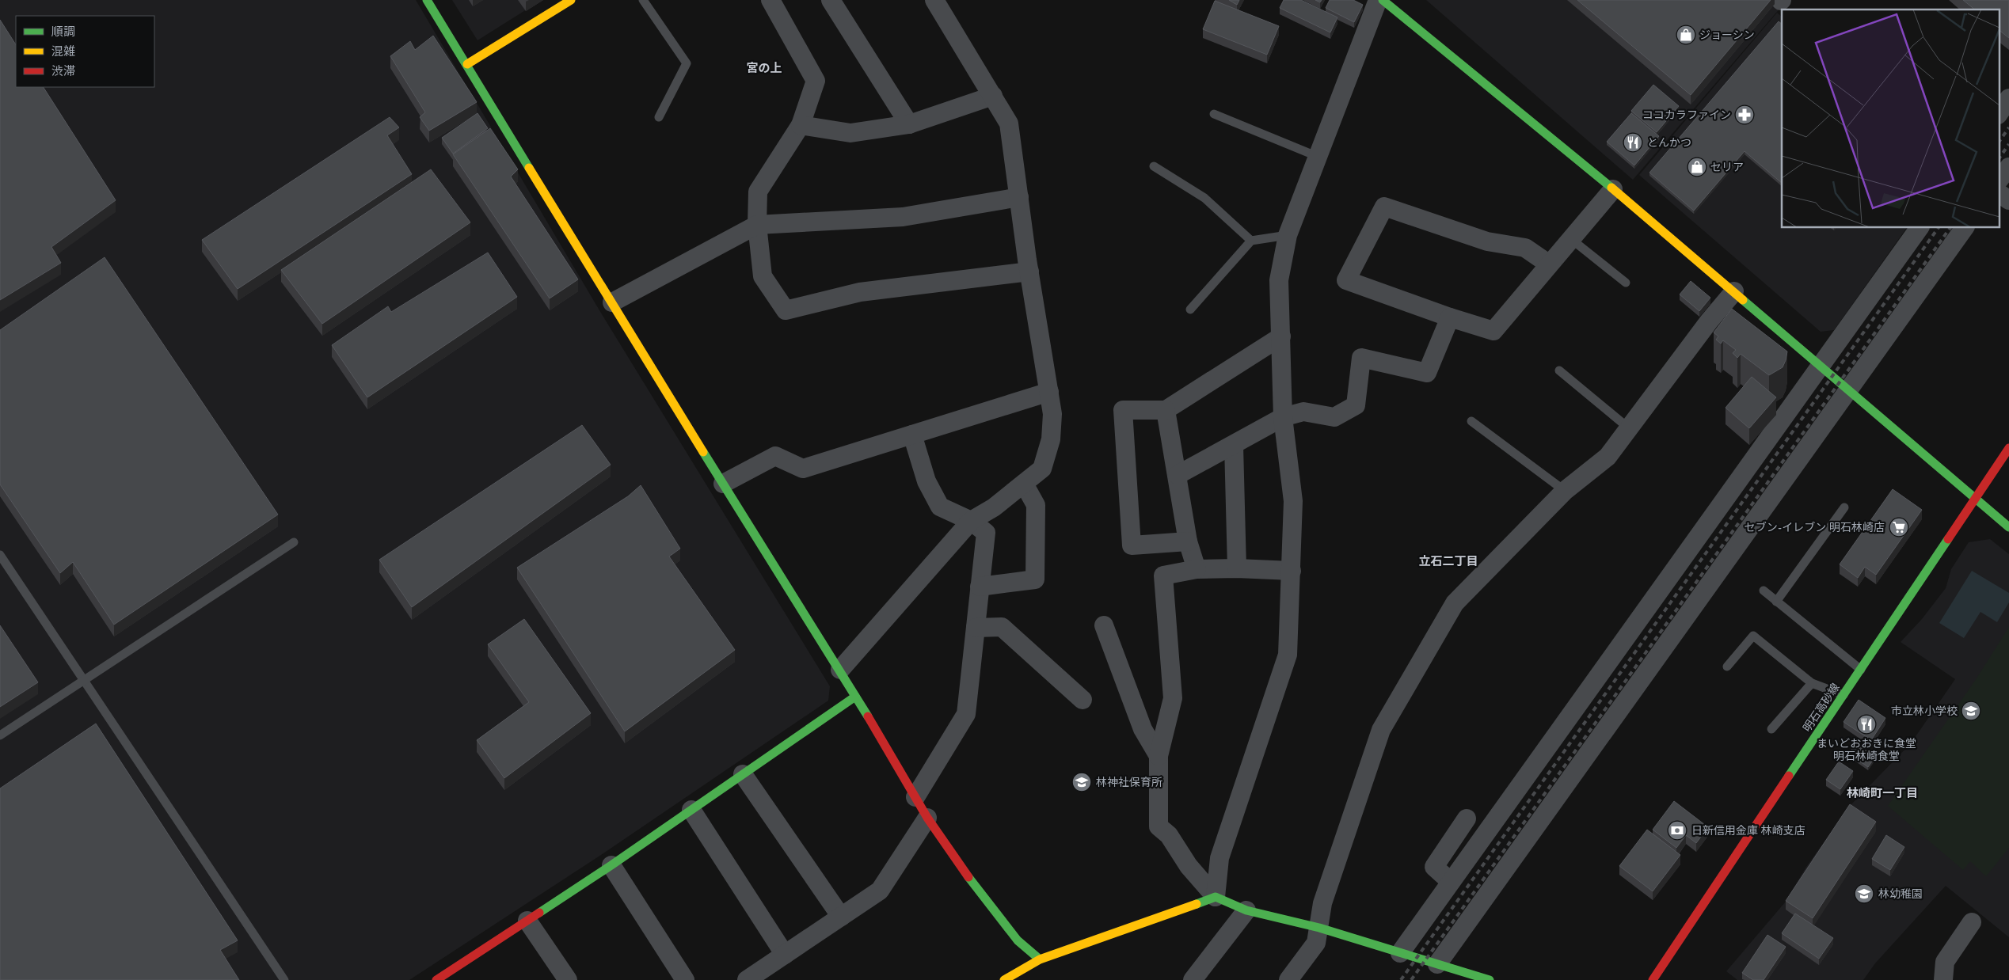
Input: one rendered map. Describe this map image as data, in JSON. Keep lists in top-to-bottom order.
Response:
{
  "streets": {
    "street": ["明石高砂線"]
  },
  "districts": ["宮の上", "立石二丁目", "林崎町一丁目"],
  "places": {
    "shop": ["ジョーシン", "セリア"],
    "pharmacy": ["ココカラファイン"],
    "restaurant": ["とんかつ", "まいどおおきに食堂 明石林崎食堂"],
    "supermarket": ["セブン-イレブン 明石林崎店"],
    "school or university": ["市立林小学校", "林神社保育所", "林幼稚園"],
    "bank": ["日新信用金庫 林崎支店"]
  },
  "legend": ["順調", "混雑", "渋滞"]
}
